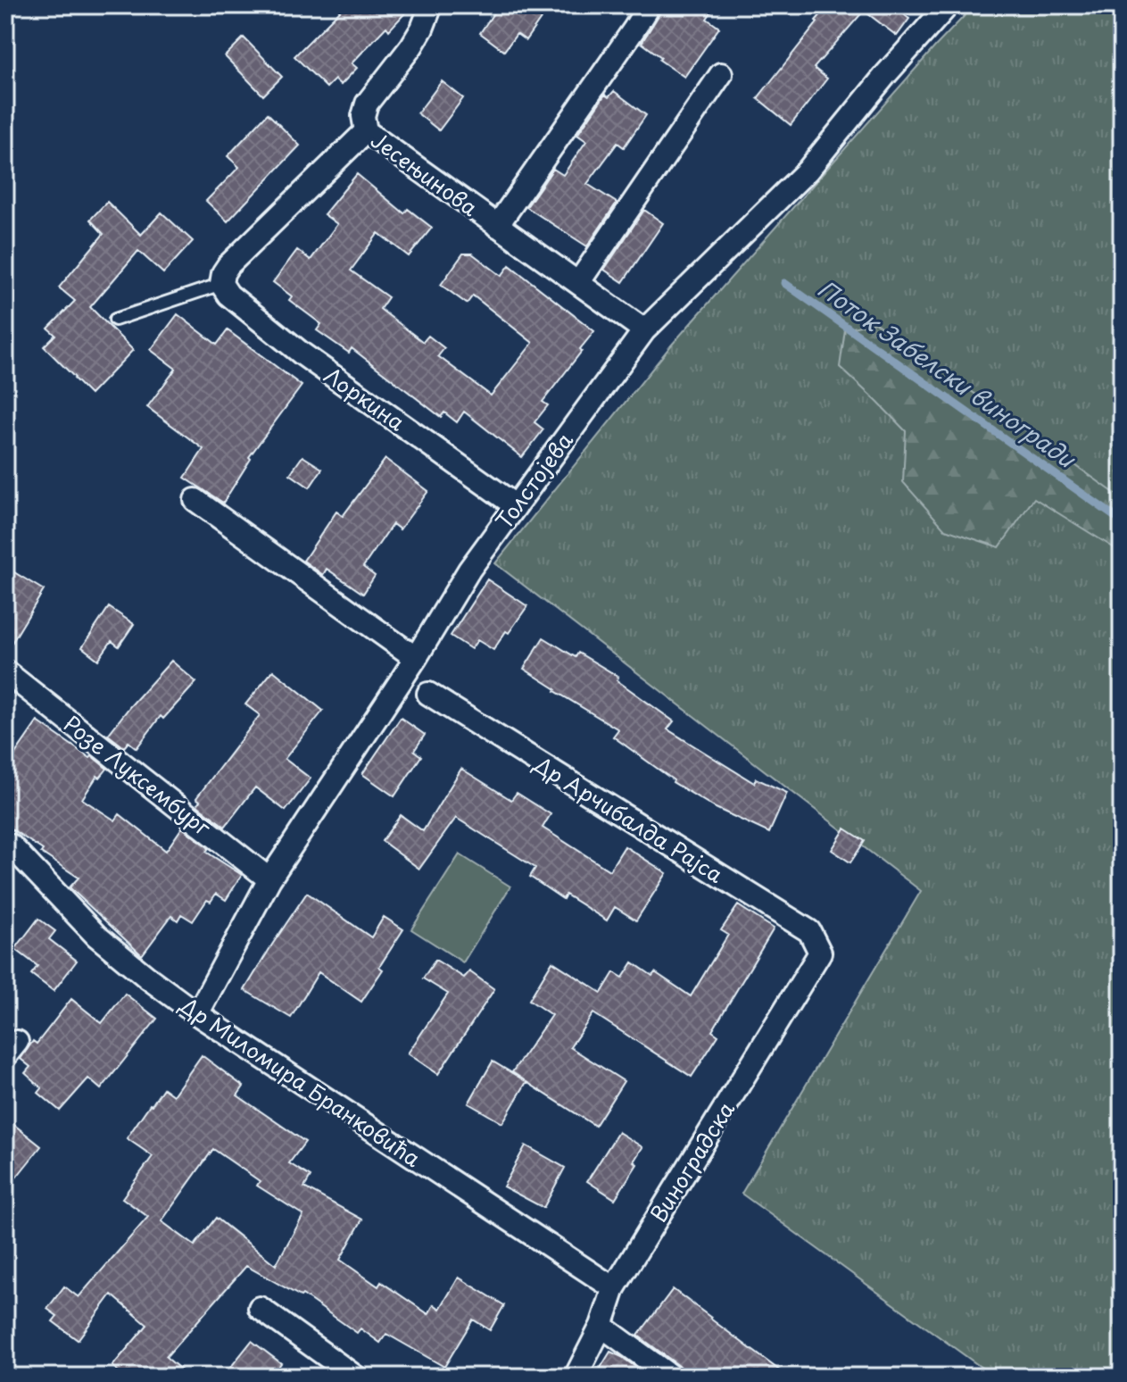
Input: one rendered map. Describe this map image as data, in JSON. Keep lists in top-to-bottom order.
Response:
{
  "streets": {
    "street": [
      "Јесењинова",
      "Лоркина",
      "Толстојева",
      "Розе Луксембург",
      "Др Арчибалда Рајса",
      "Др Миломира Бранковића",
      "Виноградска"
    ]
  },
  "crossings": [
    ["Јесењинова", "Толстојева"],
    ["Лоркина", "Толстојева"],
    ["Толстојева", "Розе Луксембург"],
    ["Толстојева", "Др Миломира Бранковића"],
    ["Др Арчибалда Рајса", "Виноградска"],
    ["Др Миломира Бранковића", "Виноградска"]
  ],
  "water": ["Поток Забелски виногради"]
}
